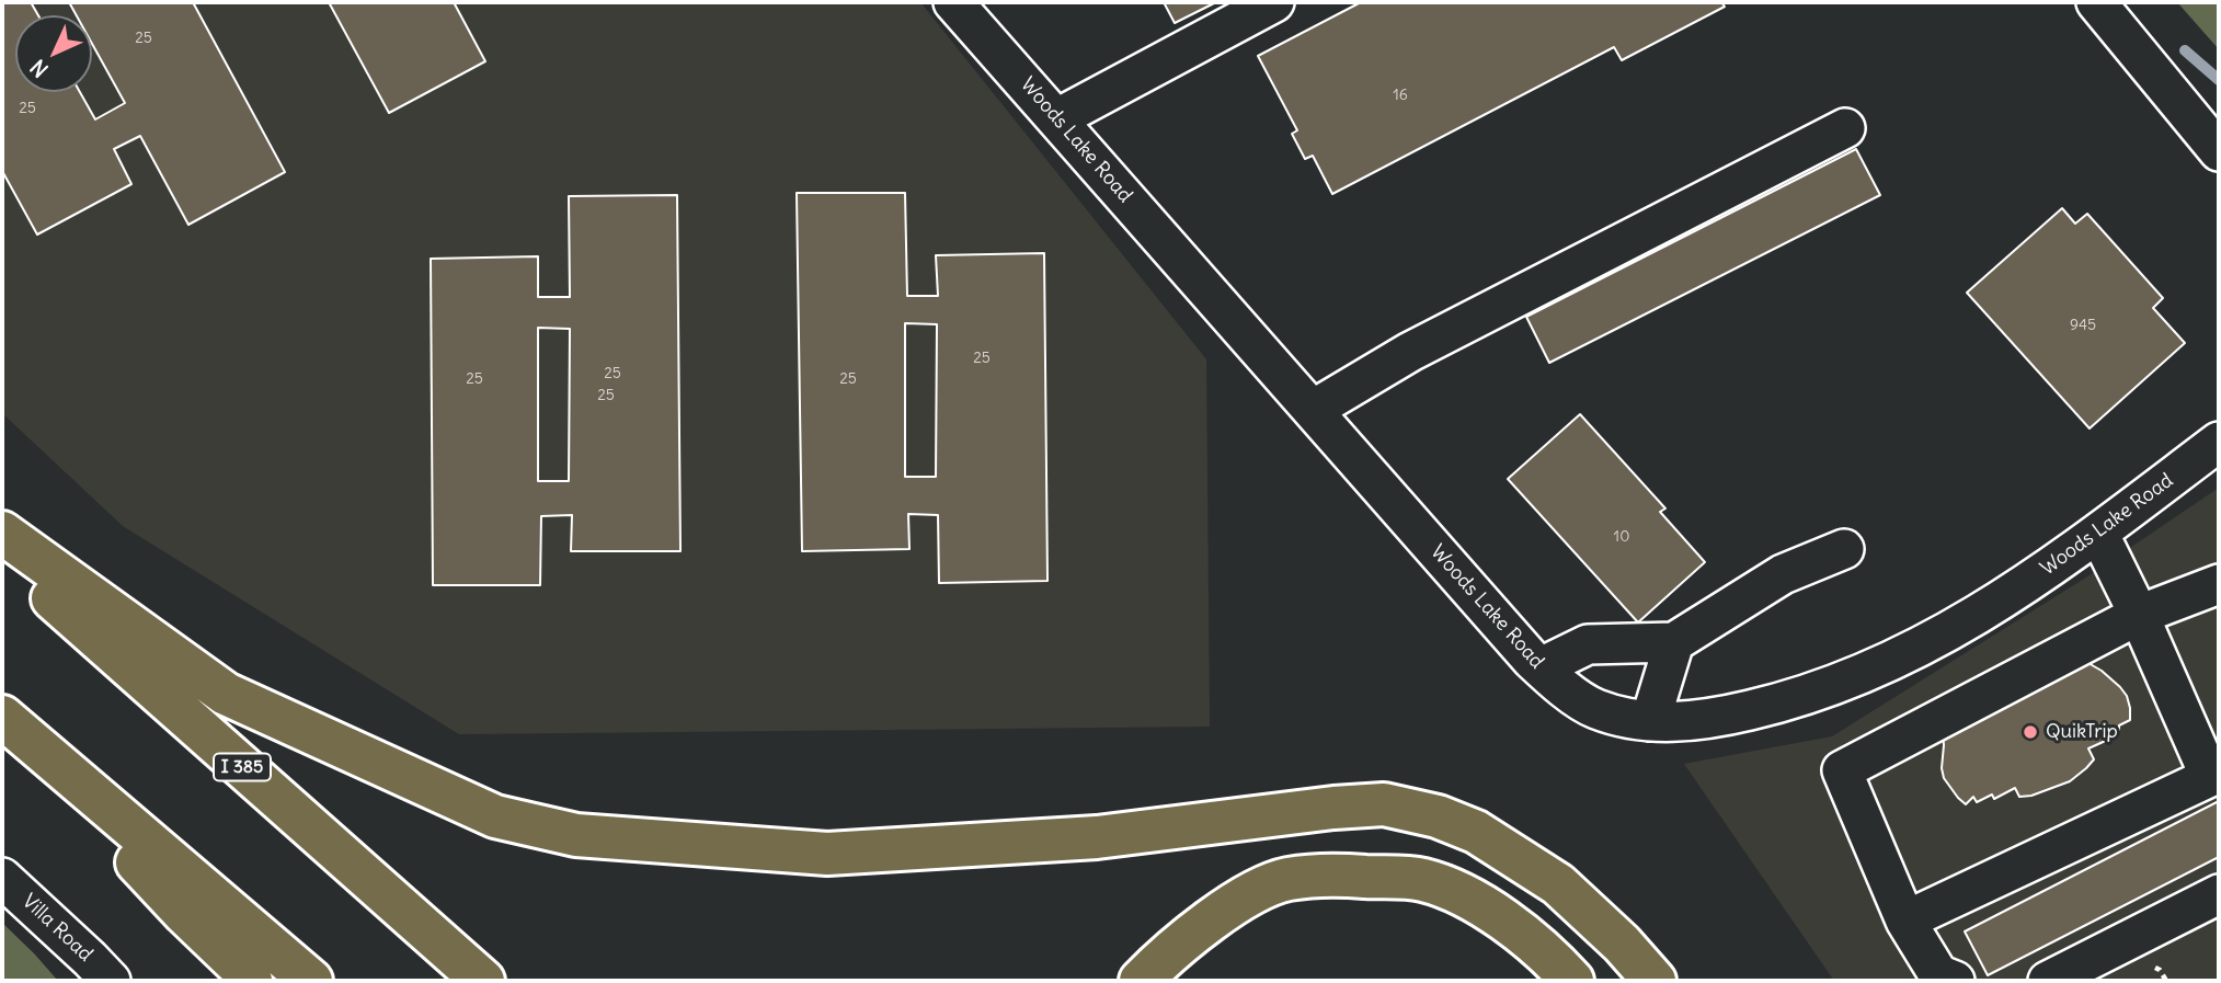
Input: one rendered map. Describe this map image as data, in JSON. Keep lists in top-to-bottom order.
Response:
{
  "streets": {
    "highway": ["I 385"],
    "street": ["Woods Lake Road", "Villa Road"]
  },
  "places": ["QuikTrip"],
  "house_numbers": [
    "25",
    "16",
    "25",
    "945",
    "25",
    "25",
    "25",
    "25",
    "25",
    "10"
  ],
  "north": "bottom left"
}
